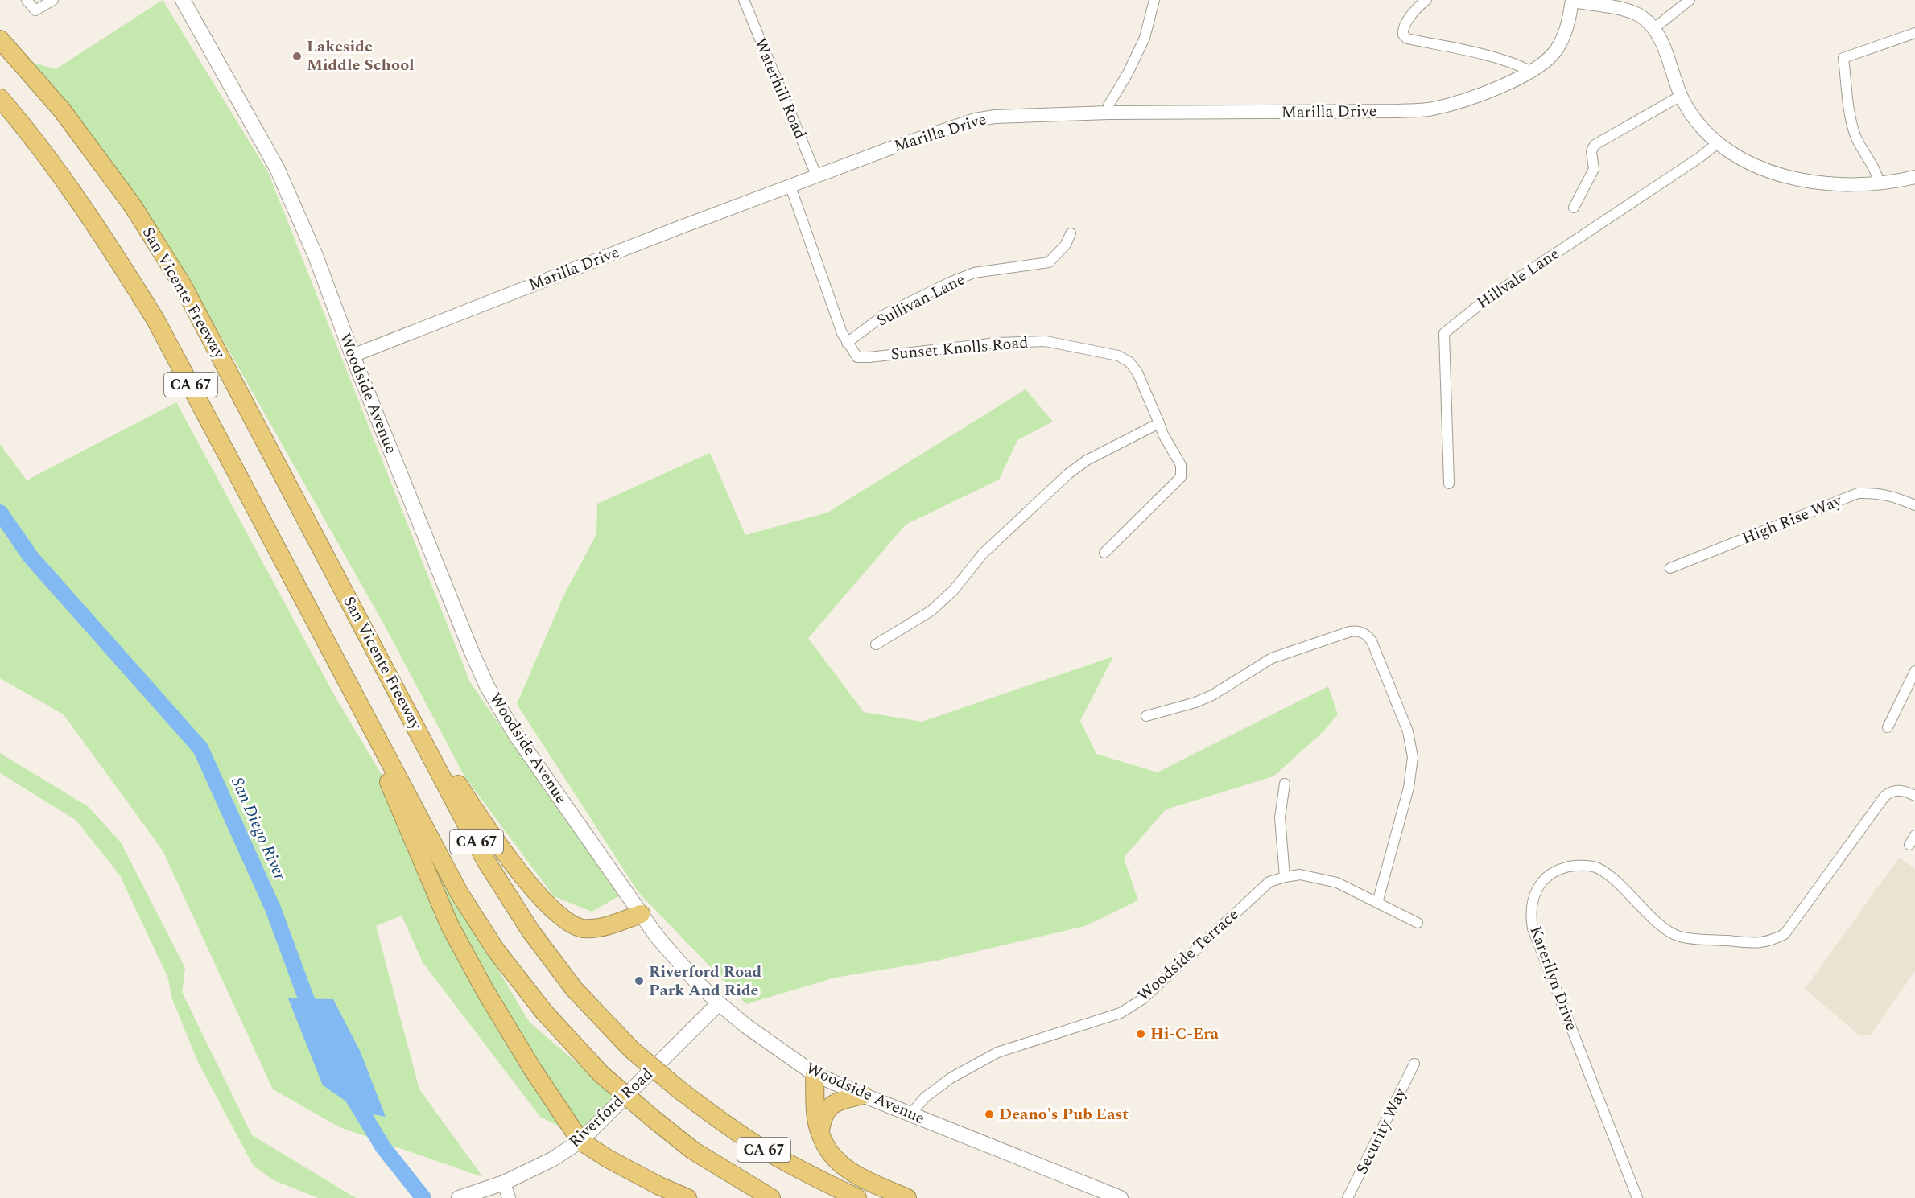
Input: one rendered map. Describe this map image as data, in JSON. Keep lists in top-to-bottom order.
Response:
{
  "streets": {
    "highway": ["San Vicente Freeway", "CA 67"],
    "main road": ["Woodside Avenue", "Riverford Road"],
    "street": [
      "Waterhill Road",
      "Marilla Drive",
      "Hillvale Lane",
      "Sullivan Lane",
      "Sunset Knolls Road",
      "High Rise Way",
      "Woodside Terrace",
      "Karerllyn Drive",
      "Security Way"
    ]
  },
  "crossings": [
    ["Waterhill Road", "Marilla Drive"],
    ["Marilla Drive", "Sunset Knolls Road"],
    ["Marilla Drive", "Woodside Avenue"],
    ["Sullivan Lane", "Sunset Knolls Road"],
    ["Woodside Avenue", "Woodside Terrace"],
    ["Woodside Avenue", "Riverford Road"]
  ],
  "water": ["San Diego River"],
  "places": [
    "Lakeside Middle School",
    "Riverford Road Park And Ride",
    "Hi-C-Era",
    "Deano's Pub East"
  ]
}
